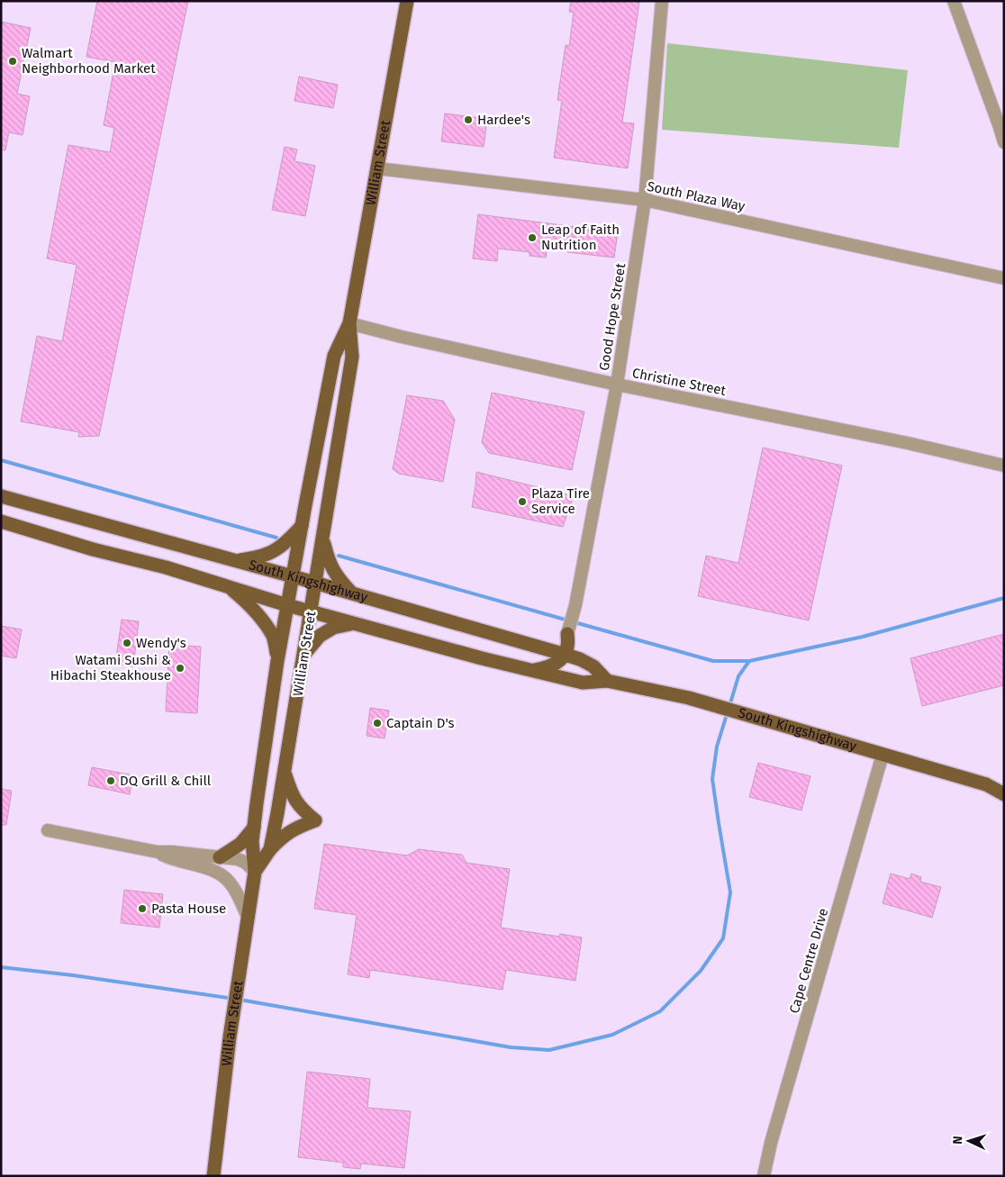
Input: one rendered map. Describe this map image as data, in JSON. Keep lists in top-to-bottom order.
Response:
{
  "streets": {
    "main road": ["William Street", "South Kingshighway"],
    "street": [
      "South Plaza Way",
      "Good Hope Street",
      "Christine Street",
      "Cape Centre Drive"
    ]
  },
  "crossings": [
    ["William Street", "South Plaza Way"],
    ["William Street", "Christine Street"],
    ["William Street", "South Kingshighway"],
    ["South Plaza Way", "Good Hope Street"],
    ["Good Hope Street", "Christine Street"],
    ["South Kingshighway", "Cape Centre Drive"]
  ],
  "places": [
    "Walmart Neighborhood Market",
    "Hardee's",
    "Leap of Faith Nutrition",
    "Plaza Tire Service",
    "Wendy's",
    "Watami Sushi & Hibachi Steakhouse",
    "Captain D's",
    "DQ Grill & Chill",
    "Pasta House"
  ],
  "north": "left"
}
